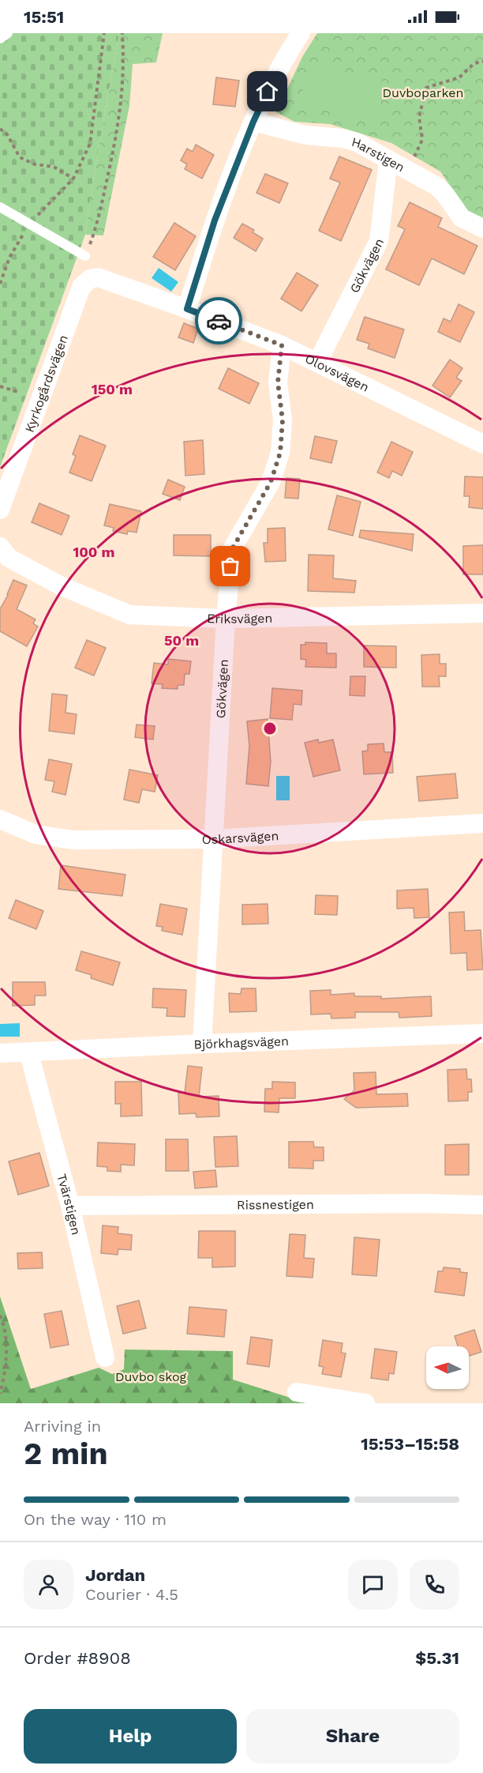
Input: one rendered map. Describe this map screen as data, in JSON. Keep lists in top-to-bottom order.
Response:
{
  "streets": {
    "street": [
      "Harstigen",
      "Gökvägen",
      "Olovsvägen",
      "Kyrkogårdsvägen",
      "Eriksvägen",
      "Oskarsvägen",
      "Björkhagsvägen",
      "Tvärstigen",
      "Rissnestigen"
    ]
  },
  "crossings": [
    ["Harstigen", "Gökvägen"],
    ["Gökvägen", "Olovsvägen"],
    ["Gökvägen", "Eriksvägen"],
    ["Gökvägen", "Oskarsvägen"],
    ["Gökvägen", "Björkhagsvägen"],
    ["Olovsvägen", "Kyrkogårdsvägen"],
    ["Björkhagsvägen", "Tvärstigen"],
    ["Tvärstigen", "Rissnestigen"]
  ],
  "parks": ["Duvboparken", "Duvbo skog"],
  "north": "left",
  "page": {
    "status": "15:51",
    "heading": ["2 min", "Arriving in", "15:53–15:58"],
    "panel": [
      "Jordan",
      "Courier · 4.5",
      "Order #8908",
      "$5.31"
    ],
    "bar": "On the way · 110 m",
    "buttons": ["Help", "Share"]
  },
  "rings": ["150 m", "100 m", "50 m"]
}
